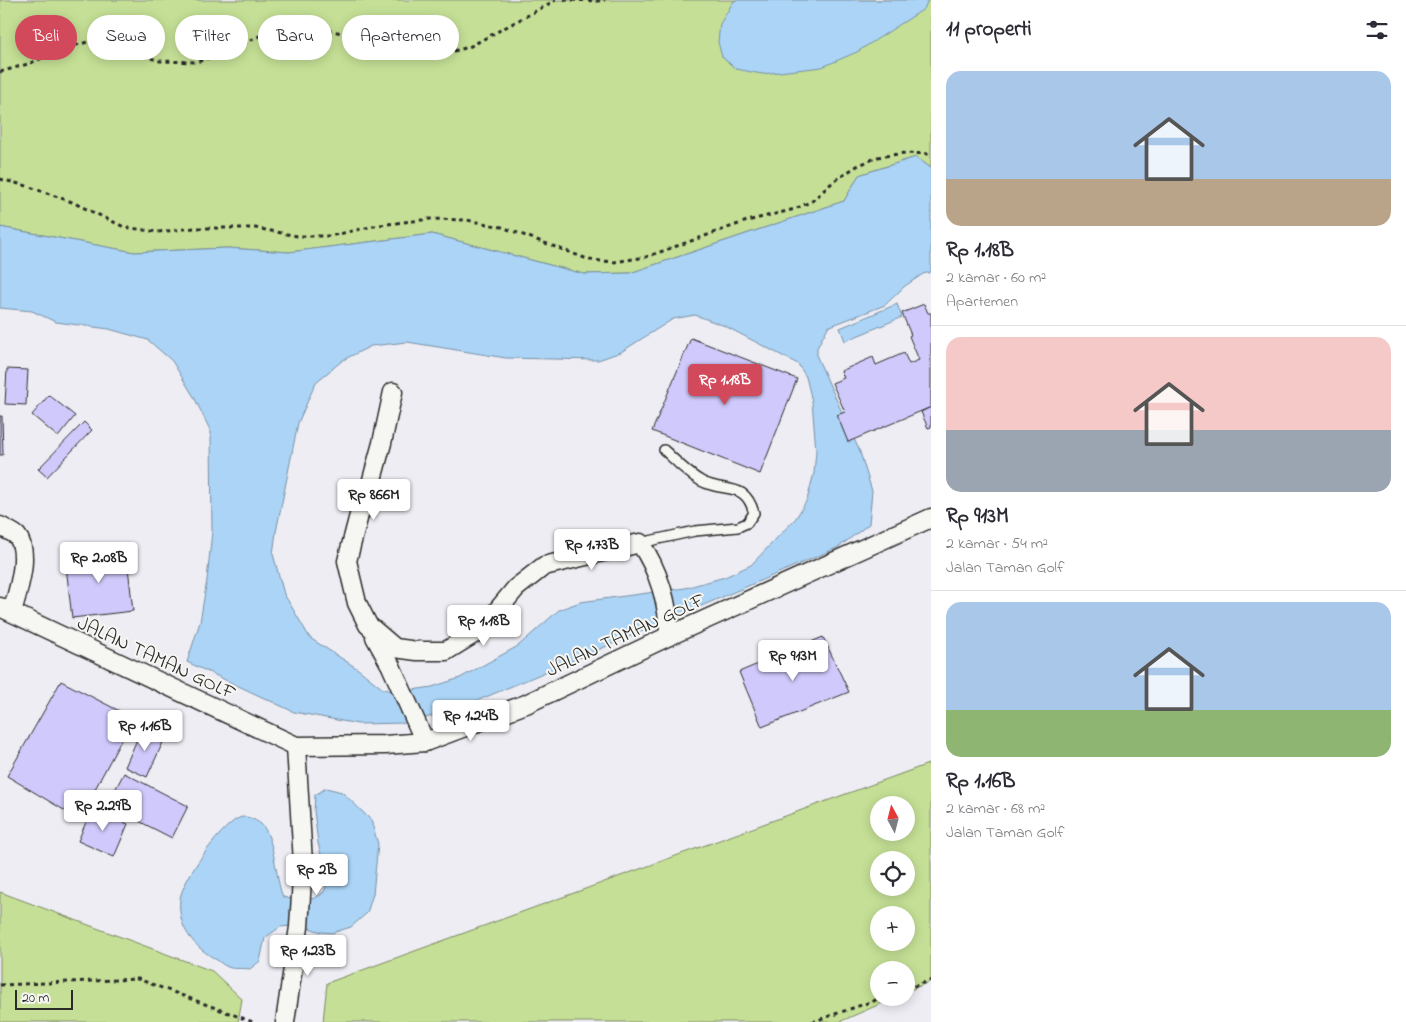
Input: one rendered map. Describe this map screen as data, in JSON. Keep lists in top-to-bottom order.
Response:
{
  "streets": {
    "street": ["JALAN TAMAN GOLF"]
  },
  "scale_bar": "20 m",
  "north": "top",
  "page": {
    "heading": "11 properti",
    "chip": [
      "Beli",
      "Sewa",
      "Filter",
      "Baru",
      "Apartemen"
    ],
    "list": [
      {
        "name": "Rp 1.18B",
        "note": "2 kamar · 60 m² · Apartemen"
      },
      {
        "name": "Rp 913M",
        "note": "2 kamar · 54 m² · Jalan Taman Golf"
      },
      {
        "name": "Rp 1.16B",
        "note": "2 kamar · 68 m² · Jalan Taman Golf"
      }
    ],
    "price": [
      "Rp 1.18B",
      "Rp 866M",
      "Rp 1.73B",
      "Rp 2.08B",
      "Rp 1.18B",
      "Rp 913M",
      "Rp 1.24B",
      "Rp 1.16B",
      "Rp 2.29B",
      "Rp 2B",
      "Rp 1.23B"
    ],
    "map_buttons": ["+", "−"],
    "scale": "20 m"
  }
}
